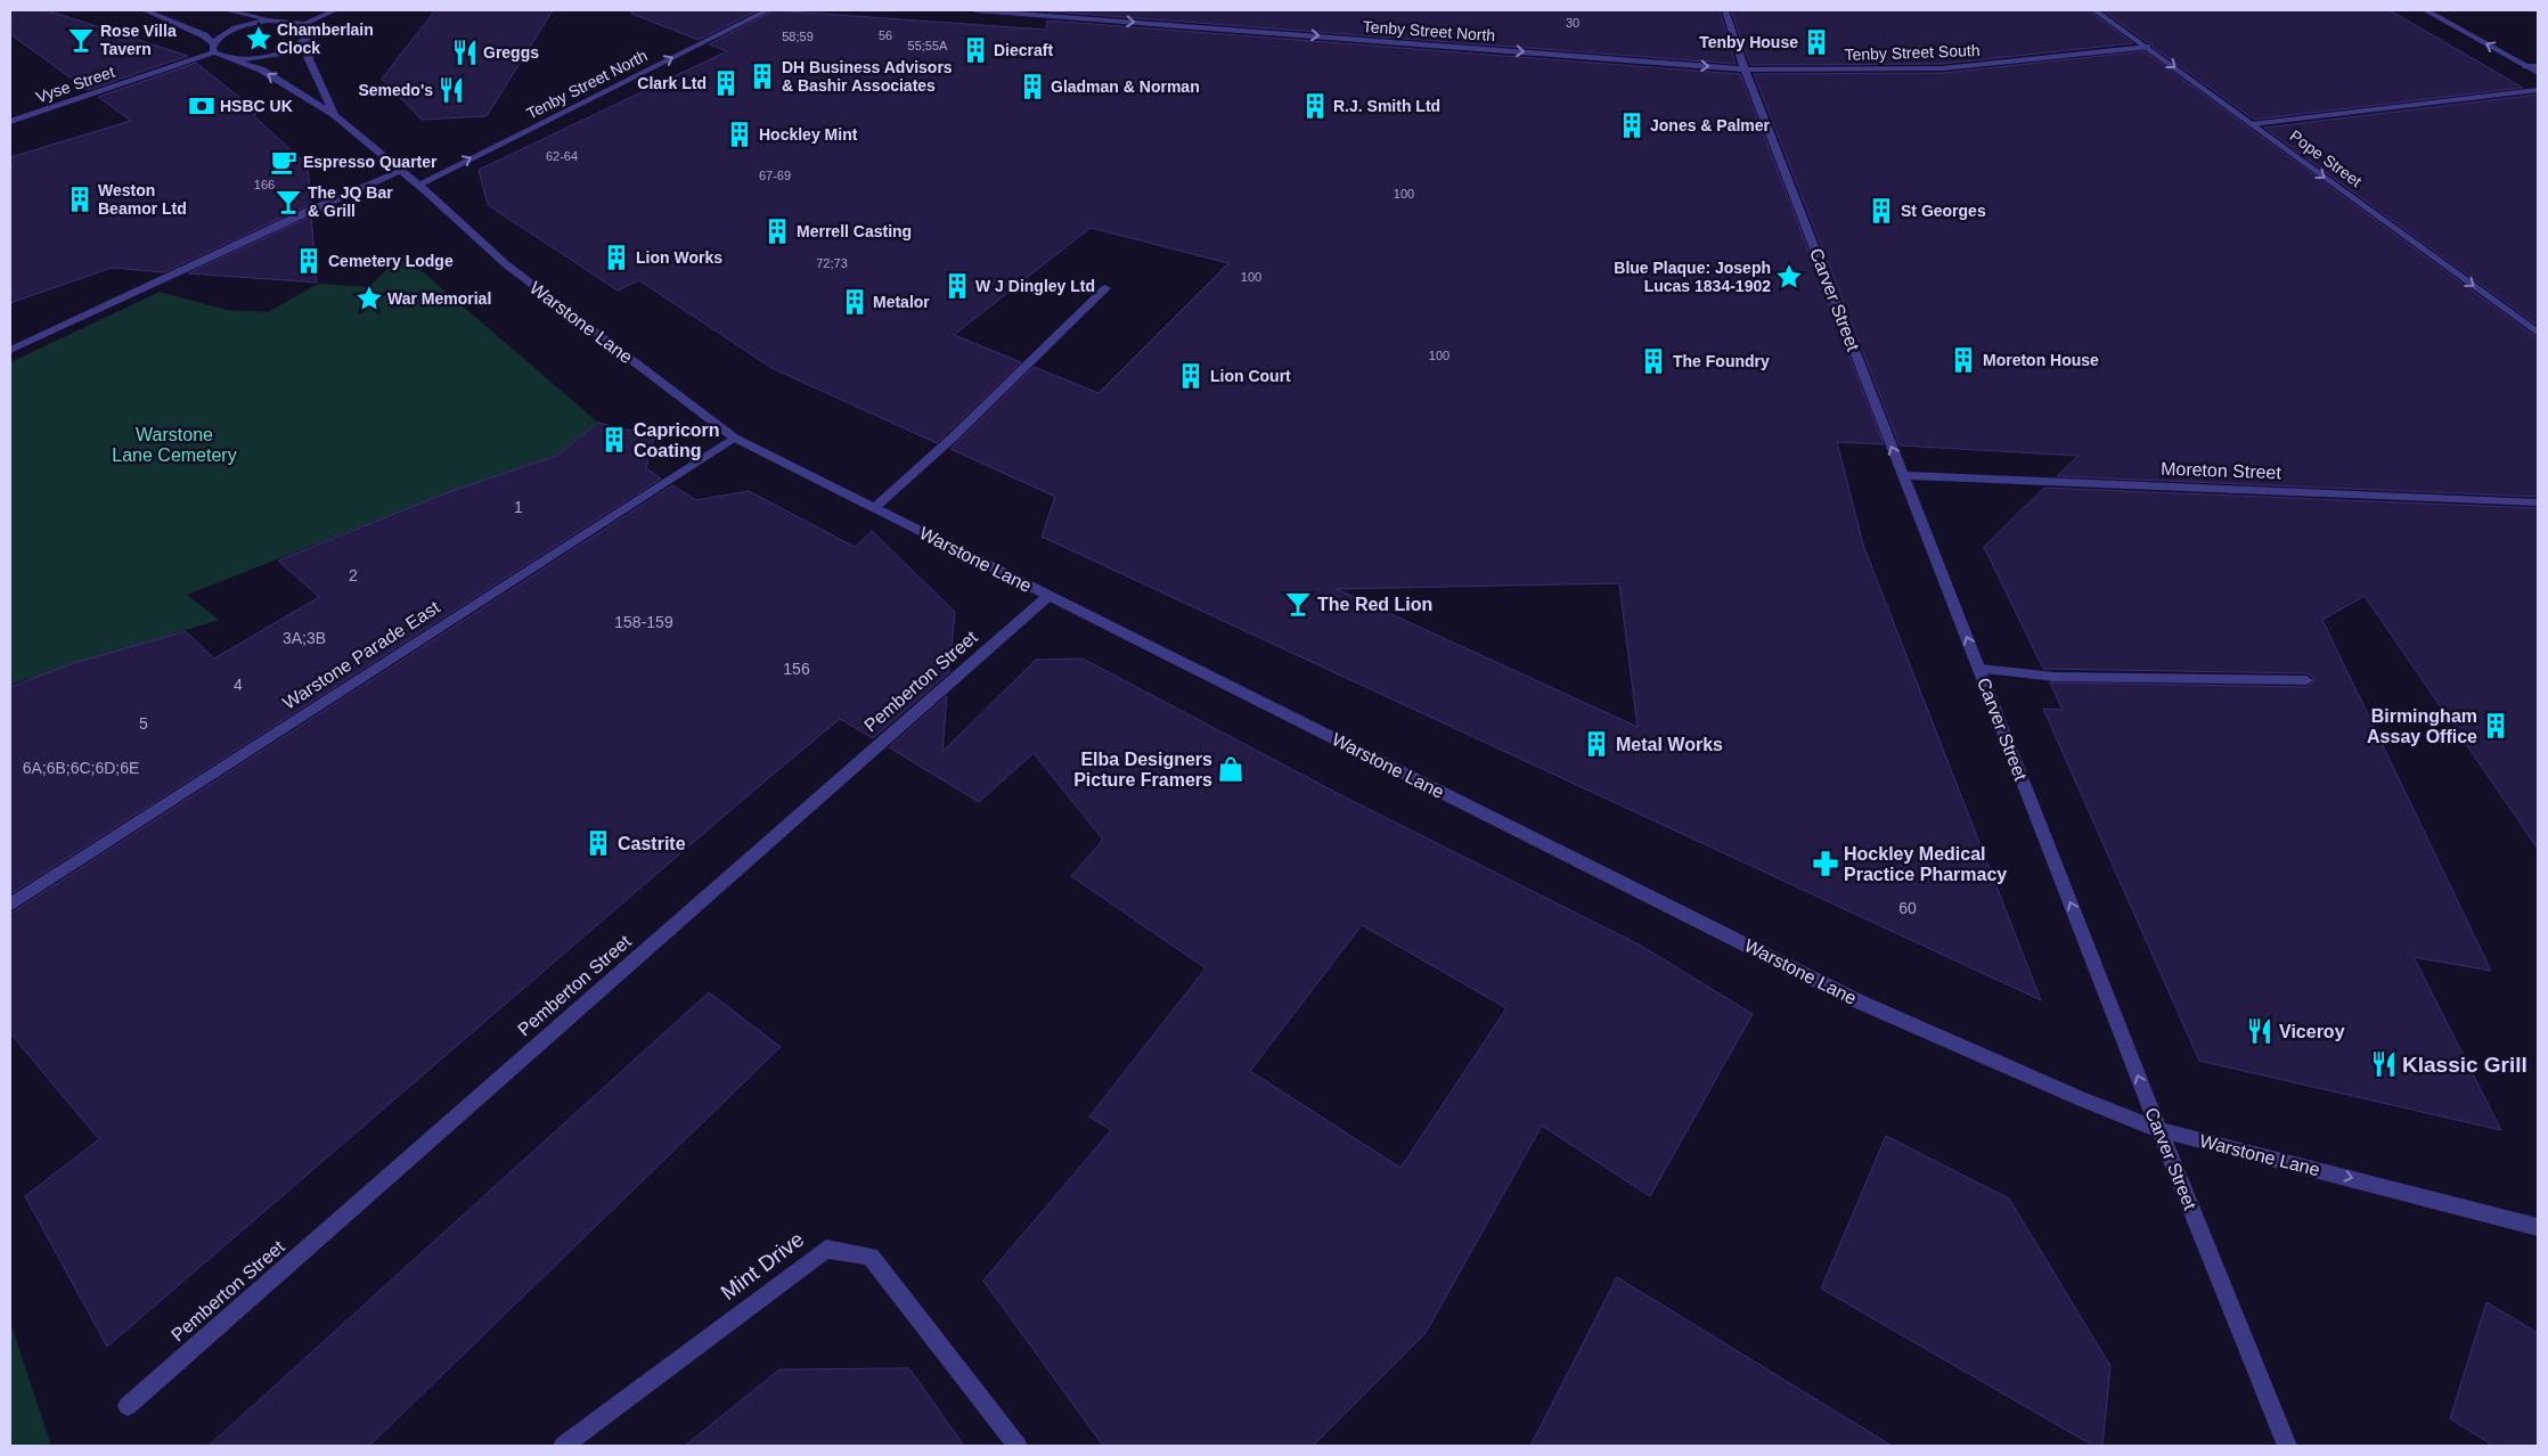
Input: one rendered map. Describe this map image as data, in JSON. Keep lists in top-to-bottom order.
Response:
{
  "streets": {
    "street": [
      "Tenby Street North",
      "Tenby Street South",
      "Vyse Street",
      "Pope Street",
      "Carver Street",
      "Warstone Lane",
      "Moreton Street",
      "Warstone Parade East",
      "Pemberton Street",
      "Mint Drive"
    ]
  },
  "crossings": [
    ["Tenby Street North", "Tenby Street South"],
    ["Tenby Street North", "Carver Street"],
    ["Tenby Street North", "Warstone Lane"],
    ["Tenby Street South", "Pope Street"],
    ["Tenby Street South", "Carver Street"],
    ["Vyse Street", "Warstone Lane"],
    ["Carver Street", "Warstone Lane"],
    ["Carver Street", "Moreton Street"],
    ["Warstone Lane", "Warstone Parade East"],
    ["Warstone Lane", "Pemberton Street"]
  ],
  "one_way": ["Tenby Street North", "Pope Street", "Carver Street"],
  "parks": ["Warstone Lane Cemetery"],
  "places": {
    "place": ["Chamberlain Clock", "Blue Plaque: Joseph Lucas 1834-1902", "War Memorial"],
    "bar": ["Rose Villa Tavern", "The JQ Bar & Grill", "The Red Lion"],
    "building": [
      "Tenby House",
      "Diecraft",
      "DH Business Advisors & Bashir Associates",
      "Clark Ltd",
      "Gladman & Norman",
      "R.J. Smith Ltd",
      "Jones & Palmer",
      "Hockley Mint",
      "Weston Beamor Ltd",
      "St Georges",
      "Merrell Casting",
      "Lion Works",
      "Cemetery Lodge",
      "W J Dingley Ltd",
      "Metalor",
      "Moreton House",
      "The Foundry",
      "Lion Court",
      "Capricorn Coating",
      "Birmingham Assay Office",
      "Metal Works",
      "Castrite"
    ],
    "restaurant": [
      "Greggs",
      "Semedo's",
      "Viceroy",
      "Klassic Grill"
    ],
    "bank": ["HSBC UK"],
    "cafe": ["Espresso Quarter"],
    "shop": ["Elba Designers Picture Framers"],
    "pharmacy": ["Hockley Medical Practice Pharmacy"]
  },
  "house_numbers": [
    "30",
    "56",
    "58;59",
    "55;55A",
    "62-64",
    "67-69",
    "166",
    "100",
    "72;73",
    "100",
    "100",
    "1",
    "2",
    "158-159",
    "3A;3B",
    "156",
    "4",
    "5",
    "6A;6B;6C;6D;6E",
    "60"
  ]
}
